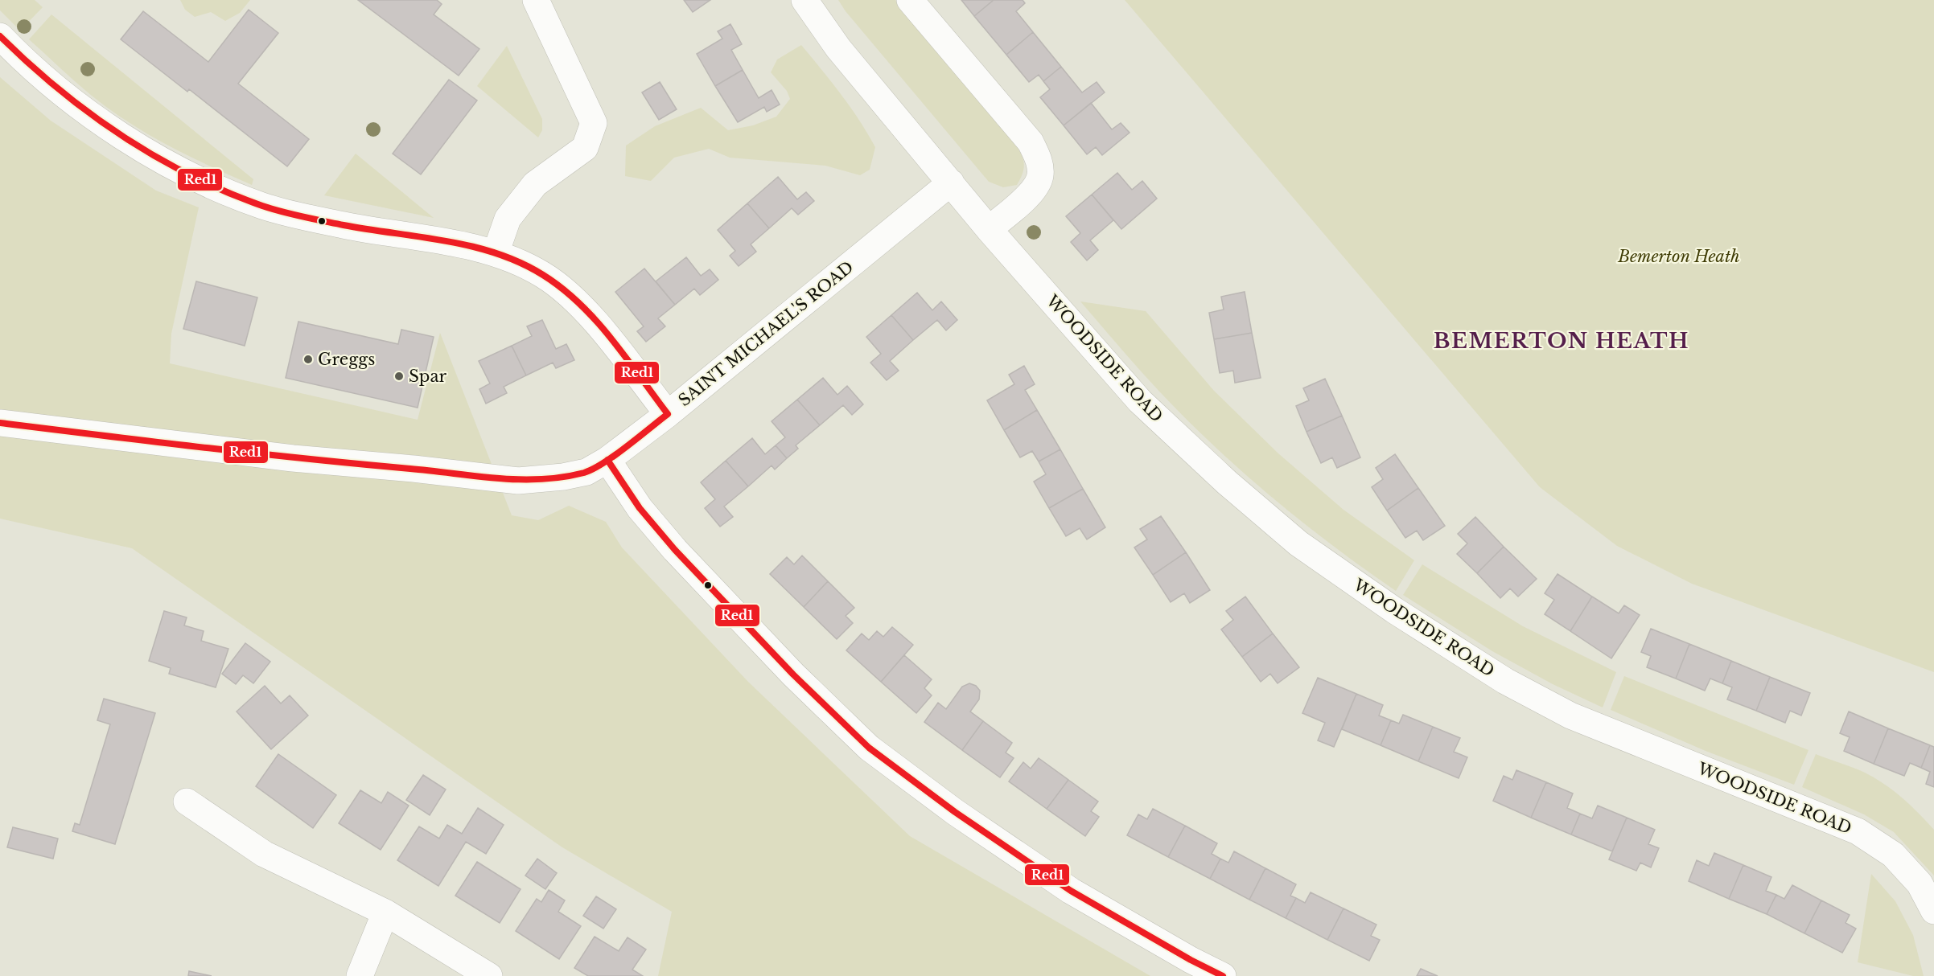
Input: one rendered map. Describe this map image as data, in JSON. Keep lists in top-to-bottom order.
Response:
{
  "streets": {
    "street": ["SAINT MICHAEL'S ROAD", "WOODSIDE ROAD"]
  },
  "crossings": [
    ["SAINT MICHAEL'S ROAD", "WOODSIDE ROAD"]
  ],
  "districts": ["BEMERTON HEATH"],
  "parks": ["Bemerton Heath"],
  "places": ["Greggs", "Spar"],
  "lines": ["transit line Red1"]
}
